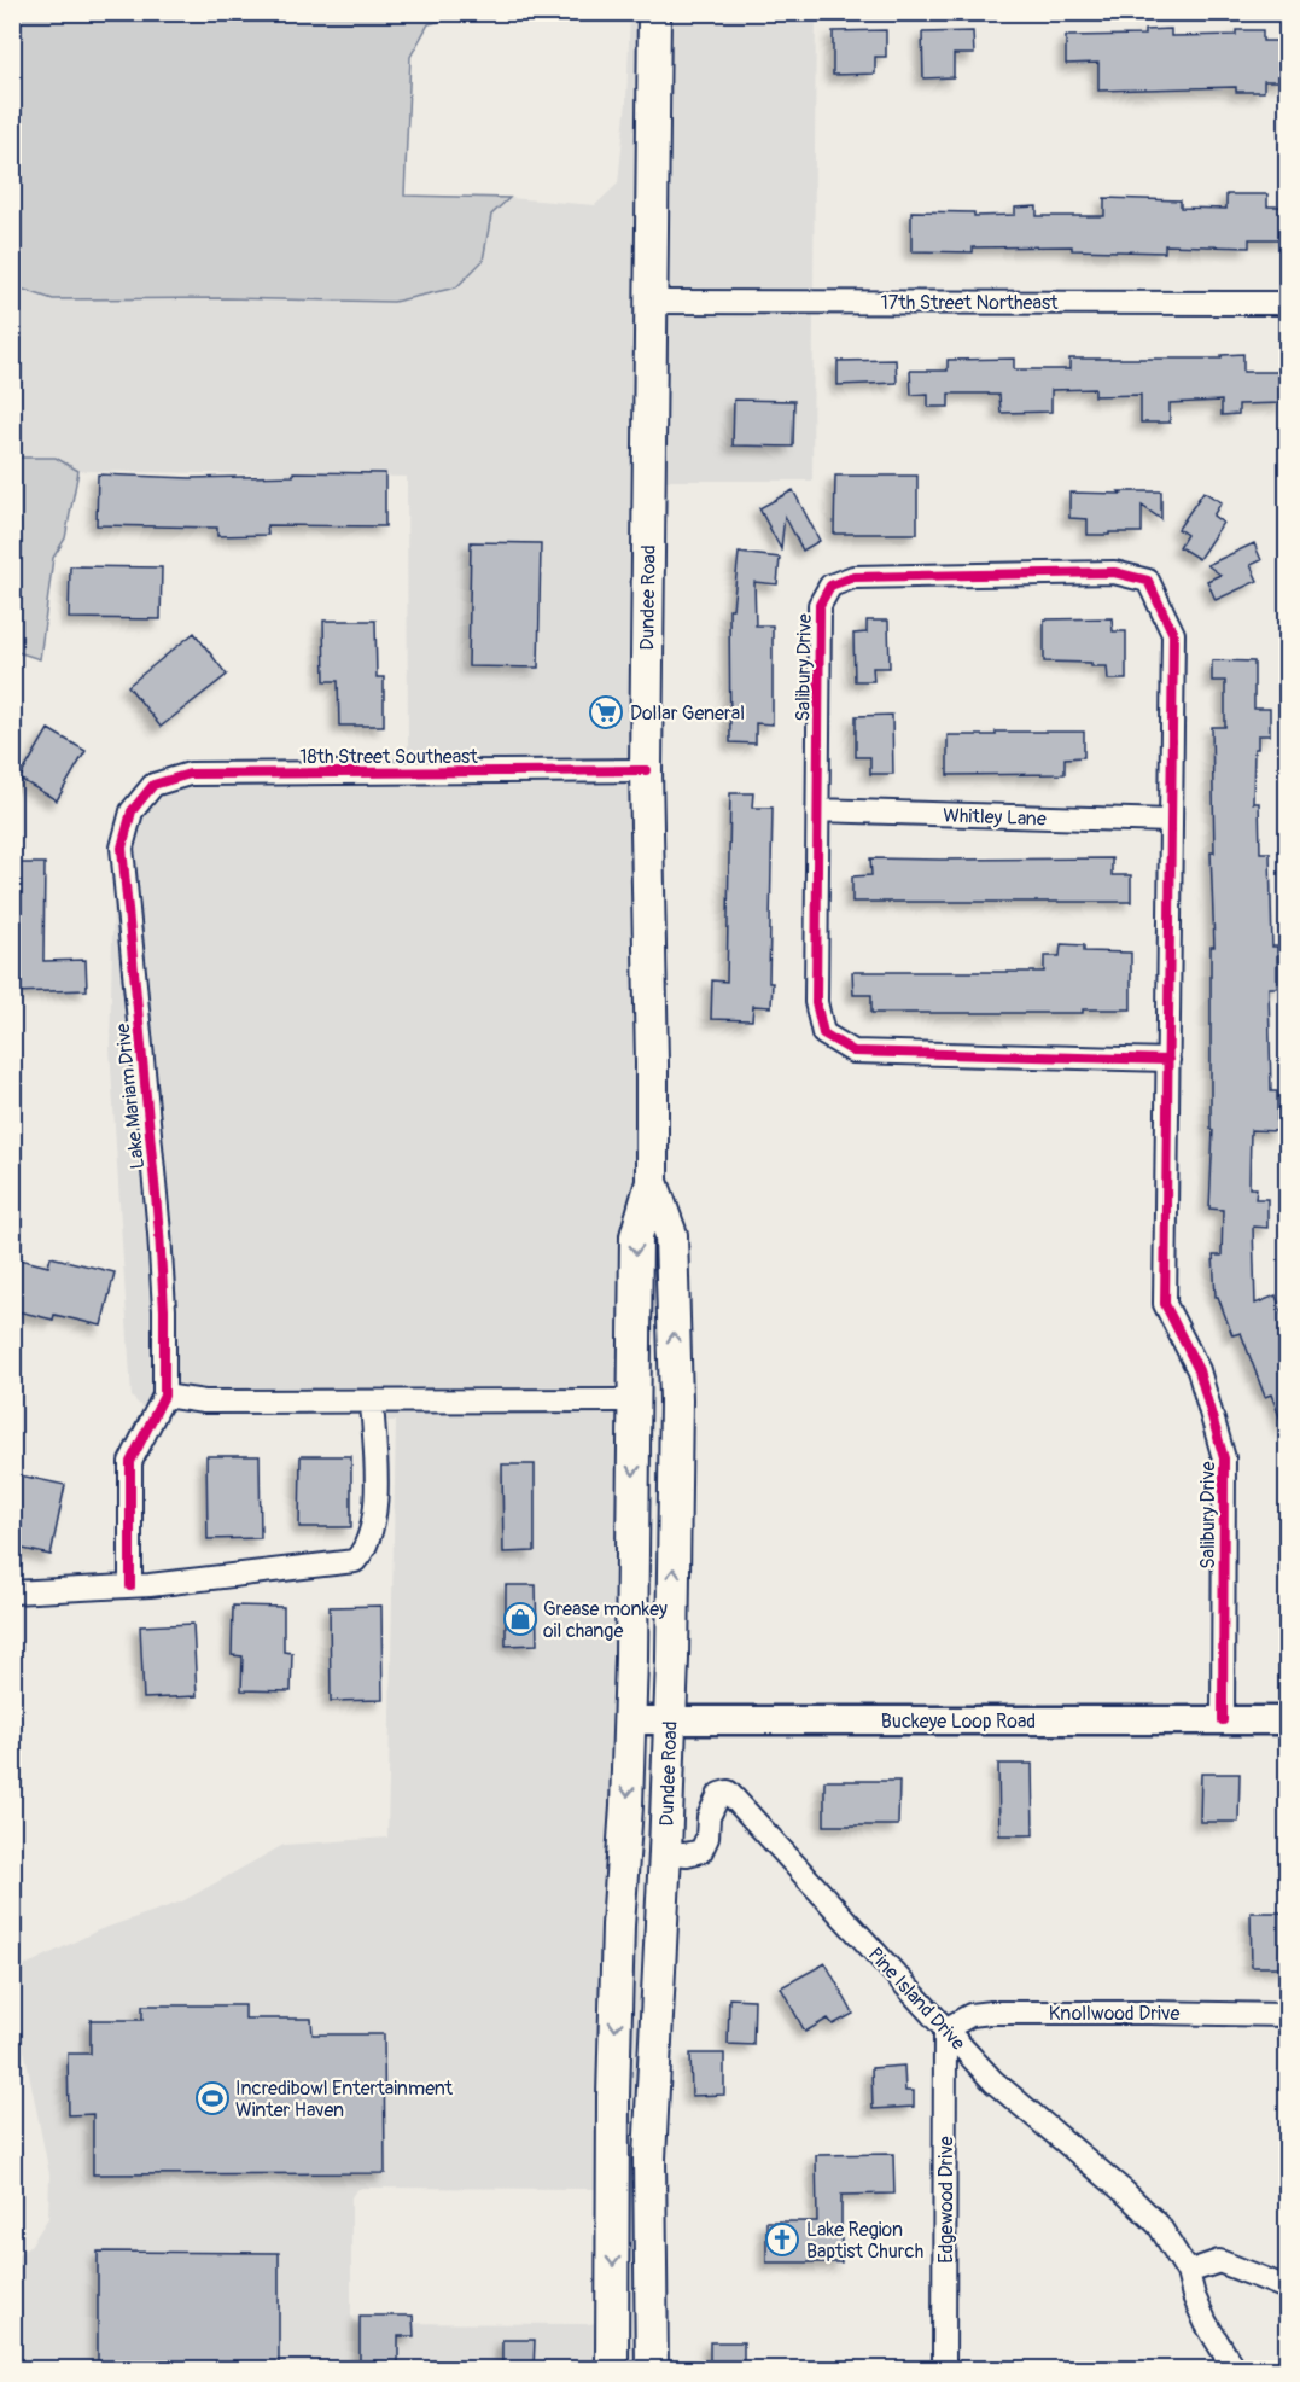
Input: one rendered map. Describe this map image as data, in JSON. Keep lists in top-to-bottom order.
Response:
{
  "streets": {
    "main road": ["Dundee Road"],
    "street": [
      "17th Street Northeast",
      "Salibury Drive",
      "18th Street Southeast",
      "Whitley Lane",
      "Lake Mariam Drive",
      "Buckeye Loop Road",
      "Pine Island Drive",
      "Knollwood Drive",
      "Edgewood Drive"
    ]
  },
  "crossings": [
    ["17th Street Northeast", "Dundee Road"],
    ["Dundee Road", "18th Street Southeast"],
    ["Dundee Road", "Buckeye Loop Road"],
    ["Dundee Road", "Pine Island Drive"],
    ["Salibury Drive", "Whitley Lane"],
    ["Salibury Drive", "Buckeye Loop Road"],
    ["18th Street Southeast", "Lake Mariam Drive"],
    ["Pine Island Drive", "Knollwood Drive"],
    ["Pine Island Drive", "Edgewood Drive"],
    ["Knollwood Drive", "Edgewood Drive"]
  ],
  "places": {
    "supermarket": ["Dollar General"],
    "shop": ["Grease monkey oil change"],
    "sports": ["Incredibowl Entertainment Winter Haven"],
    "church": ["Lake Region Baptist Church"]
  }
}
